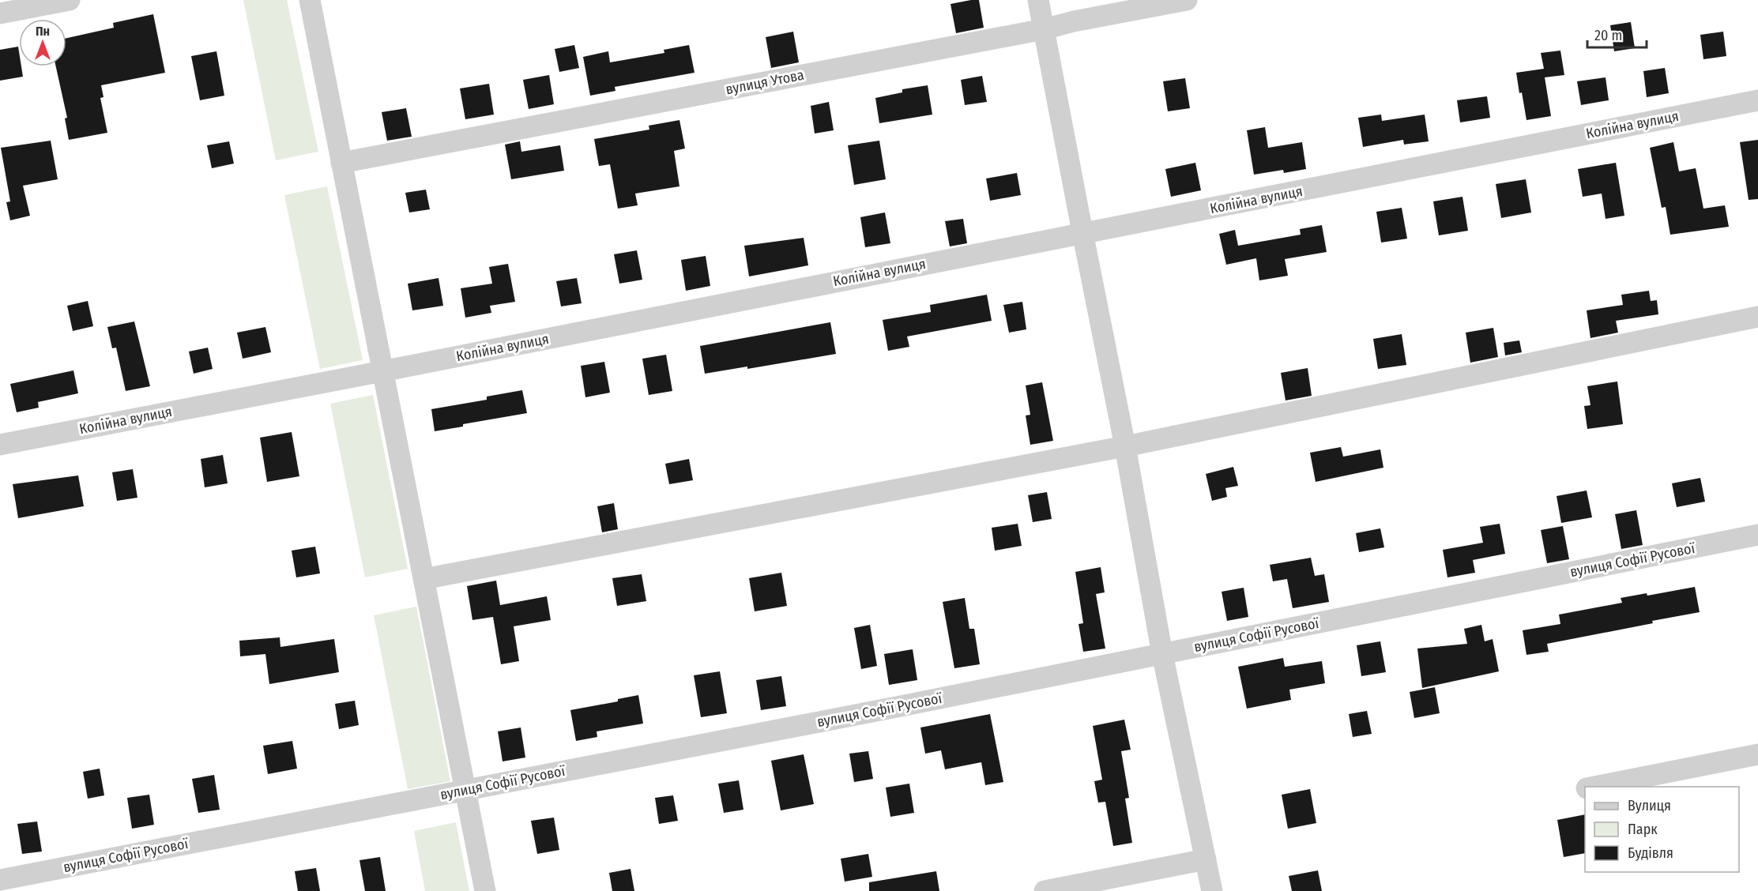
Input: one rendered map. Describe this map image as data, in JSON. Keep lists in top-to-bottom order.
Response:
{
  "streets": {
    "street": ["вулиця Утова", "Колійна вулиця", "вулиця Софії Русової"]
  },
  "legend": ["Вулиця", "Парк", "Будівля"],
  "scale_bar": "20 m",
  "north": "top"
}
